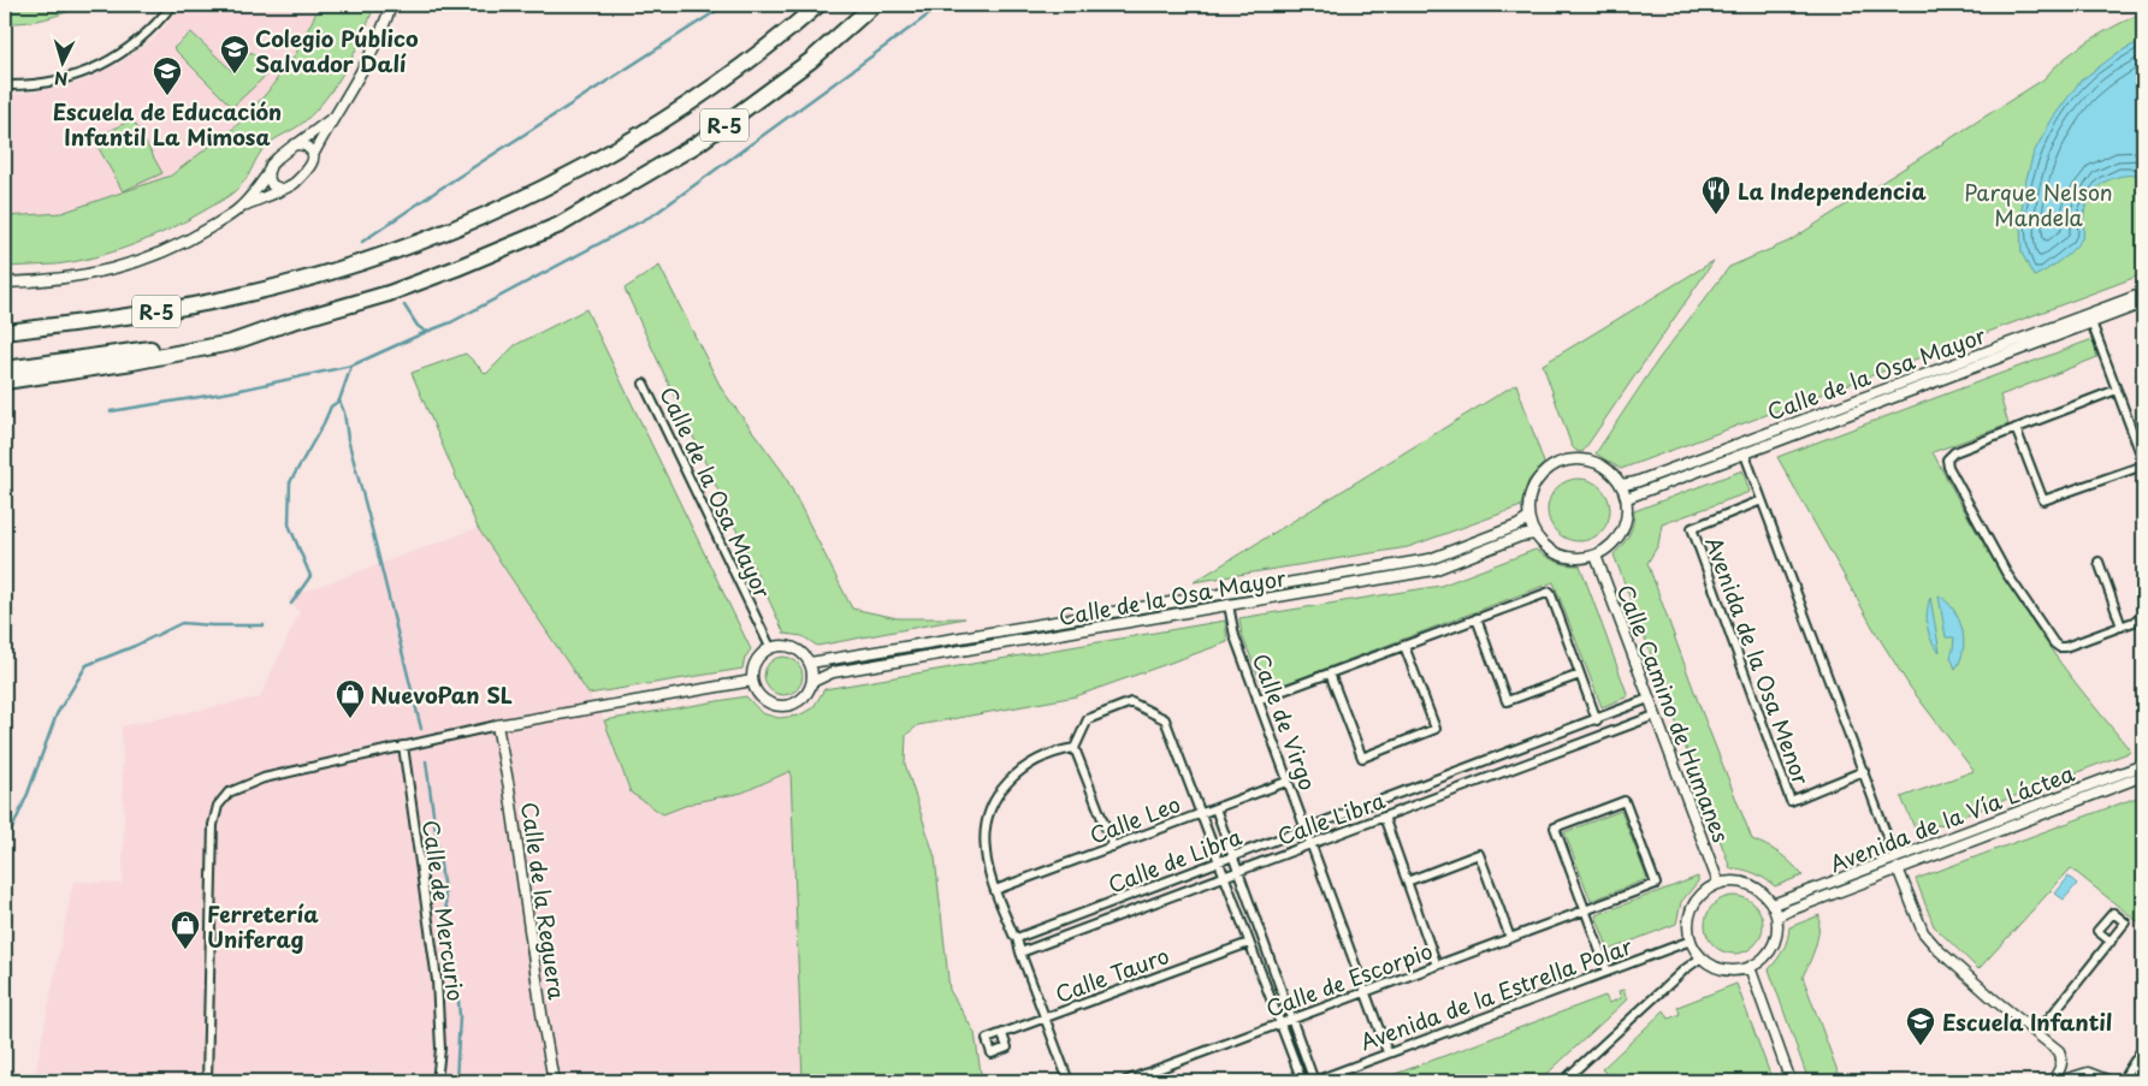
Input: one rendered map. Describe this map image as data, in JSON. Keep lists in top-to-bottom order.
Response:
{
  "streets": {
    "highway": ["R-5"],
    "street": [
      "Calle de la Osa Mayor",
      "Avenida de la Osa Menor",
      "Calle Camino de Humanes",
      "Calle de Virgo",
      "Calle Libra",
      "Avenida de la Vía Láctea",
      "Calle Leo",
      "Calle de Libra",
      "Calle de la Reguera",
      "Calle de Mercurio",
      "Calle Tauro",
      "Calle de Escorpio",
      "Avenida de la Estrella Polar"
    ]
  },
  "crossings": [
    ["Calle de la Osa Mayor", "Calle Camino de Humanes"],
    ["Calle de la Osa Mayor", "Calle de Virgo"],
    ["Calle Camino de Humanes", "Calle Libra"],
    ["Calle Camino de Humanes", "Avenida de la Vía Láctea"],
    ["Calle Camino de Humanes", "Calle de Libra"],
    ["Calle Camino de Humanes", "Avenida de la Estrella Polar"],
    ["Calle de Virgo", "Calle Libra"],
    ["Calle de Virgo", "Calle Leo"],
    ["Calle de Virgo", "Calle de Libra"],
    ["Calle de Virgo", "Calle de Escorpio"],
    ["Calle de Virgo", "Avenida de la Estrella Polar"],
    ["Avenida de la Vía Láctea", "Avenida de la Estrella Polar"],
    ["Calle de Escorpio", "Avenida de la Estrella Polar"]
  ],
  "parks": ["Parque Nelson Mandela"],
  "places": {
    "school or university": ["Colegio Público Salvador Dalí", "Escuela de Educación Infantil La Mimosa", "Escuela Infantil"],
    "restaurant": ["La Independencia"],
    "shop": ["NuevoPan SL", "Ferretería Uniferag"]
  },
  "north": "bottom"
}
